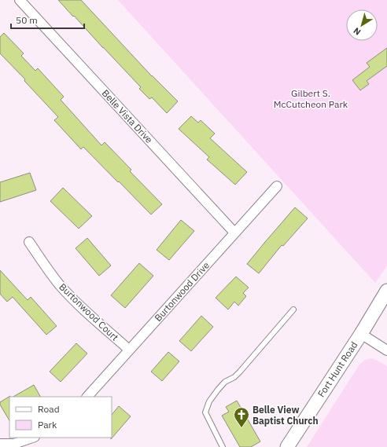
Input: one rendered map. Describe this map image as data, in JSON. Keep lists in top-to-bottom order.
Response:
{
  "streets": {
    "main road": ["Fort Hunt Road"],
    "street": ["Belle Vista Drive", "Burtonwood Drive", "Burtonwood Court"]
  },
  "crossings": [
    ["Belle Vista Drive", "Burtonwood Drive"],
    ["Burtonwood Drive", "Burtonwood Court"]
  ],
  "parks": ["Gilbert S. McCutcheon Park"],
  "places": {
    "church": ["Belle View Baptist Church"]
  },
  "legend": ["Road", "Park"],
  "scale_bar": "50 m",
  "north": "bottom left"
}
